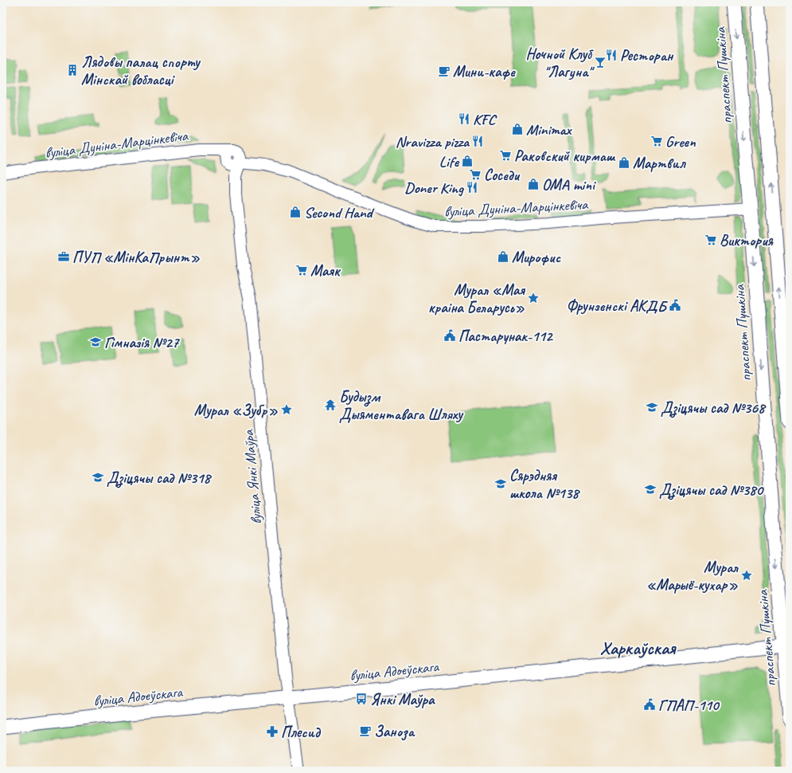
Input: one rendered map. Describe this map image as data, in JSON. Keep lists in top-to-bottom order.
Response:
{
  "streets": {
    "main road": ["праспект Пушкіна", "вуліца Адоеўскага"],
    "street": ["вуліца Дуніна-Марцінкевіча", "вуліца Янкі Маўра"]
  },
  "crossings": [
    ["праспект Пушкіна", "вуліца Дуніна-Марцінкевіча"],
    ["праспект Пушкіна", "вуліца Адоеўскага"],
    ["вуліца Дуніна-Марцінкевіча", "вуліца Янкі Маўра"],
    ["вуліца Янкі Маўра", "вуліца Адоеўскага"]
  ],
  "districts": ["Харкаўская"],
  "places": {
    "restaurant": [
      "Ресторан",
      "KFC",
      "Nravizza pizza",
      "Doner King"
    ],
    "bar": ["Ночной Клуб \"Лагуна\""],
    "building": ["Лядовы палац спорту Мінскай вобласці"],
    "cafe": ["Мини-кафе", "Заноза"],
    "shop": [
      "Minimax",
      "Life",
      "Мартвил",
      "ОМА mini",
      "Second Hand",
      "Мирофис"
    ],
    "supermarket": [
      "Green",
      "Раковский кирмаш",
      "Соседи",
      "Виктория",
      "Маяк"
    ],
    "office": ["ПУП «МінКаПрынт»"],
    "place": ["Мурал «Мая краіна Беларусь»", "Мурал «Зубр»", "Мурал «Марыё-кухар»"],
    "public building": ["Фрунзенскі АКДБ", "Пастарунак-112", "ГПАП-110"],
    "school or university": [
      "Гімназія №27",
      "Дзіцячы сад №368",
      "Дзіцячы сад №318",
      "Сярэдняя школа №138",
      "Дзіцячы сад №380"
    ],
    "temple": ["Будызм Дыяментавага Шляху"],
    "bus stop": ["Янкі Маўра"],
    "pharmacy": ["Плесид"]
  }
}
